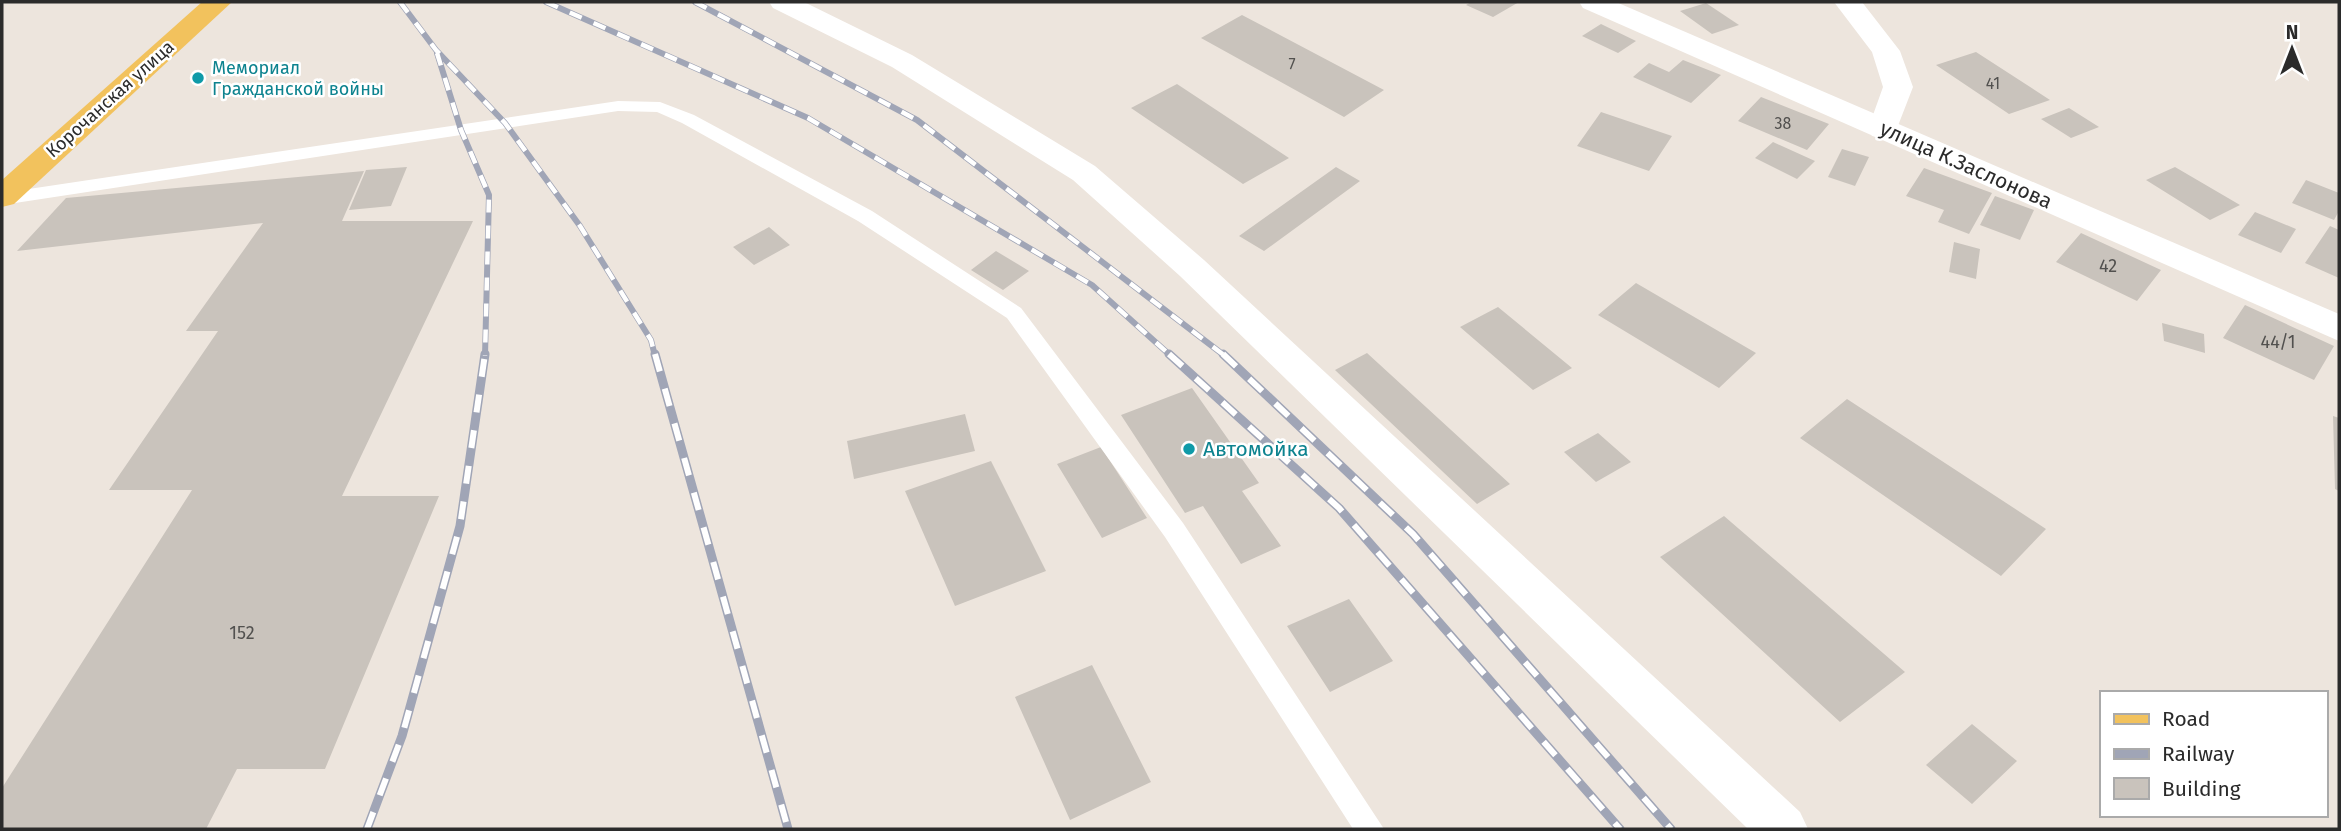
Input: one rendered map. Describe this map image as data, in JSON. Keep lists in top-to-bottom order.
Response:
{
  "streets": {
    "main road": ["Корочанская улица"],
    "street": ["улица К.Заслонова"]
  },
  "places": ["Мемориал Гражданской войны", "Автомойка"],
  "house_numbers": [
    "7",
    "41",
    "38",
    "42",
    "44/1",
    "152"
  ],
  "legend": ["Road", "Railway", "Building"],
  "north": "top"
}
